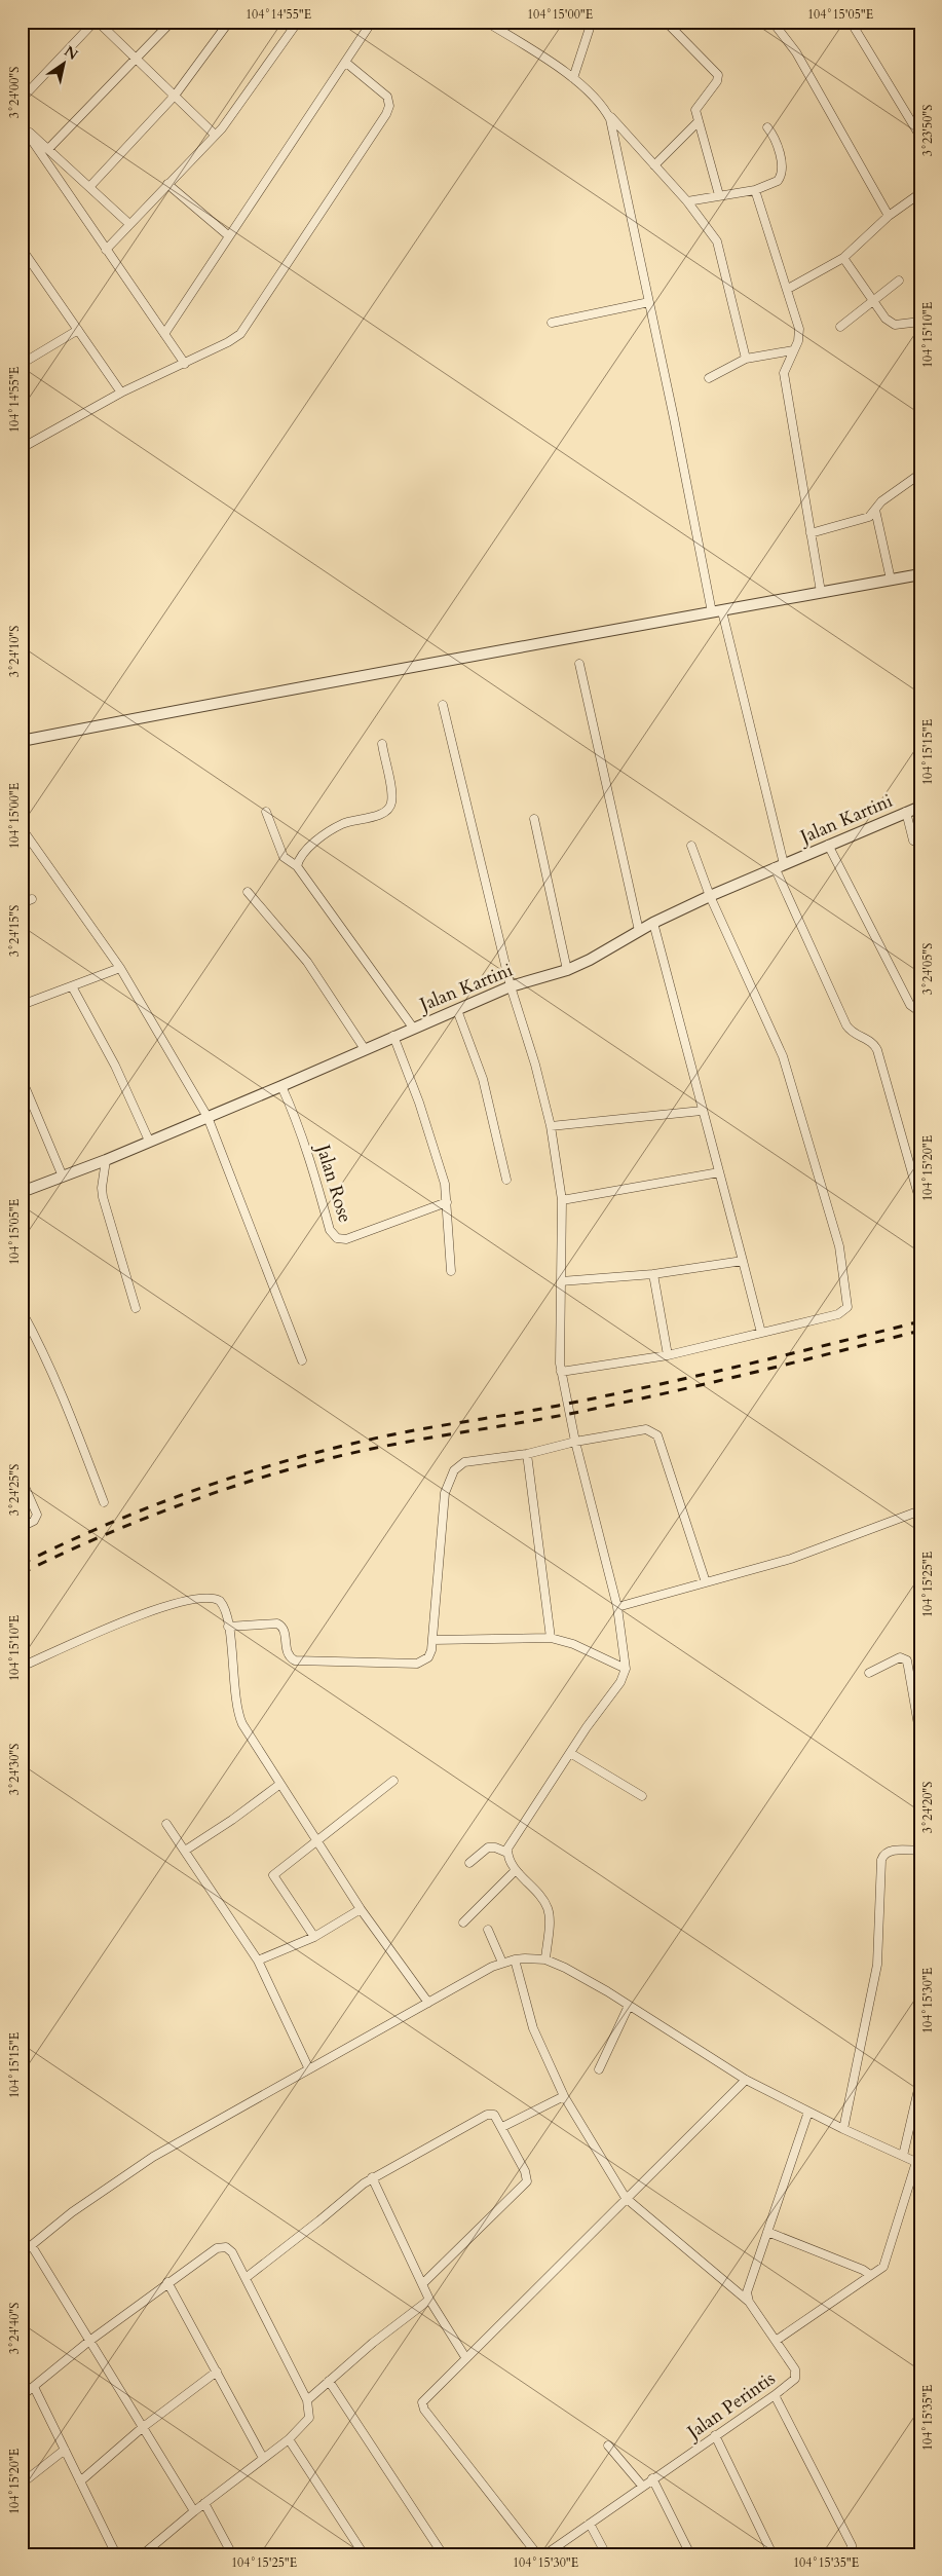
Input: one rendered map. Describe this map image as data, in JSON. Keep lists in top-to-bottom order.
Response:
{
  "streets": {
    "street": ["Jalan Kartini", "Jalan Rose", "Jalan Perintis"]
  },
  "crossings": [
    ["Jalan Kartini", "Jalan Rose"]
  ],
  "north": "top right",
  "coordinates": [
    "104°14'55\"E",
    "104°15'00\"E",
    "104°15'05\"E",
    "3°24'00\"S",
    "3°23'50\"S",
    "104°15'10\"E",
    "3°24'10\"S",
    "104°15'15\"E",
    "3°24'15\"S",
    "3°24'05\"S",
    "104°15'20\"E",
    "3°24'25\"S",
    "104°15'25\"E",
    "3°24'30\"S",
    "3°24'20\"S",
    "104°15'30\"E",
    "3°24'40\"S",
    "104°15'35\"E"
  ]
}
